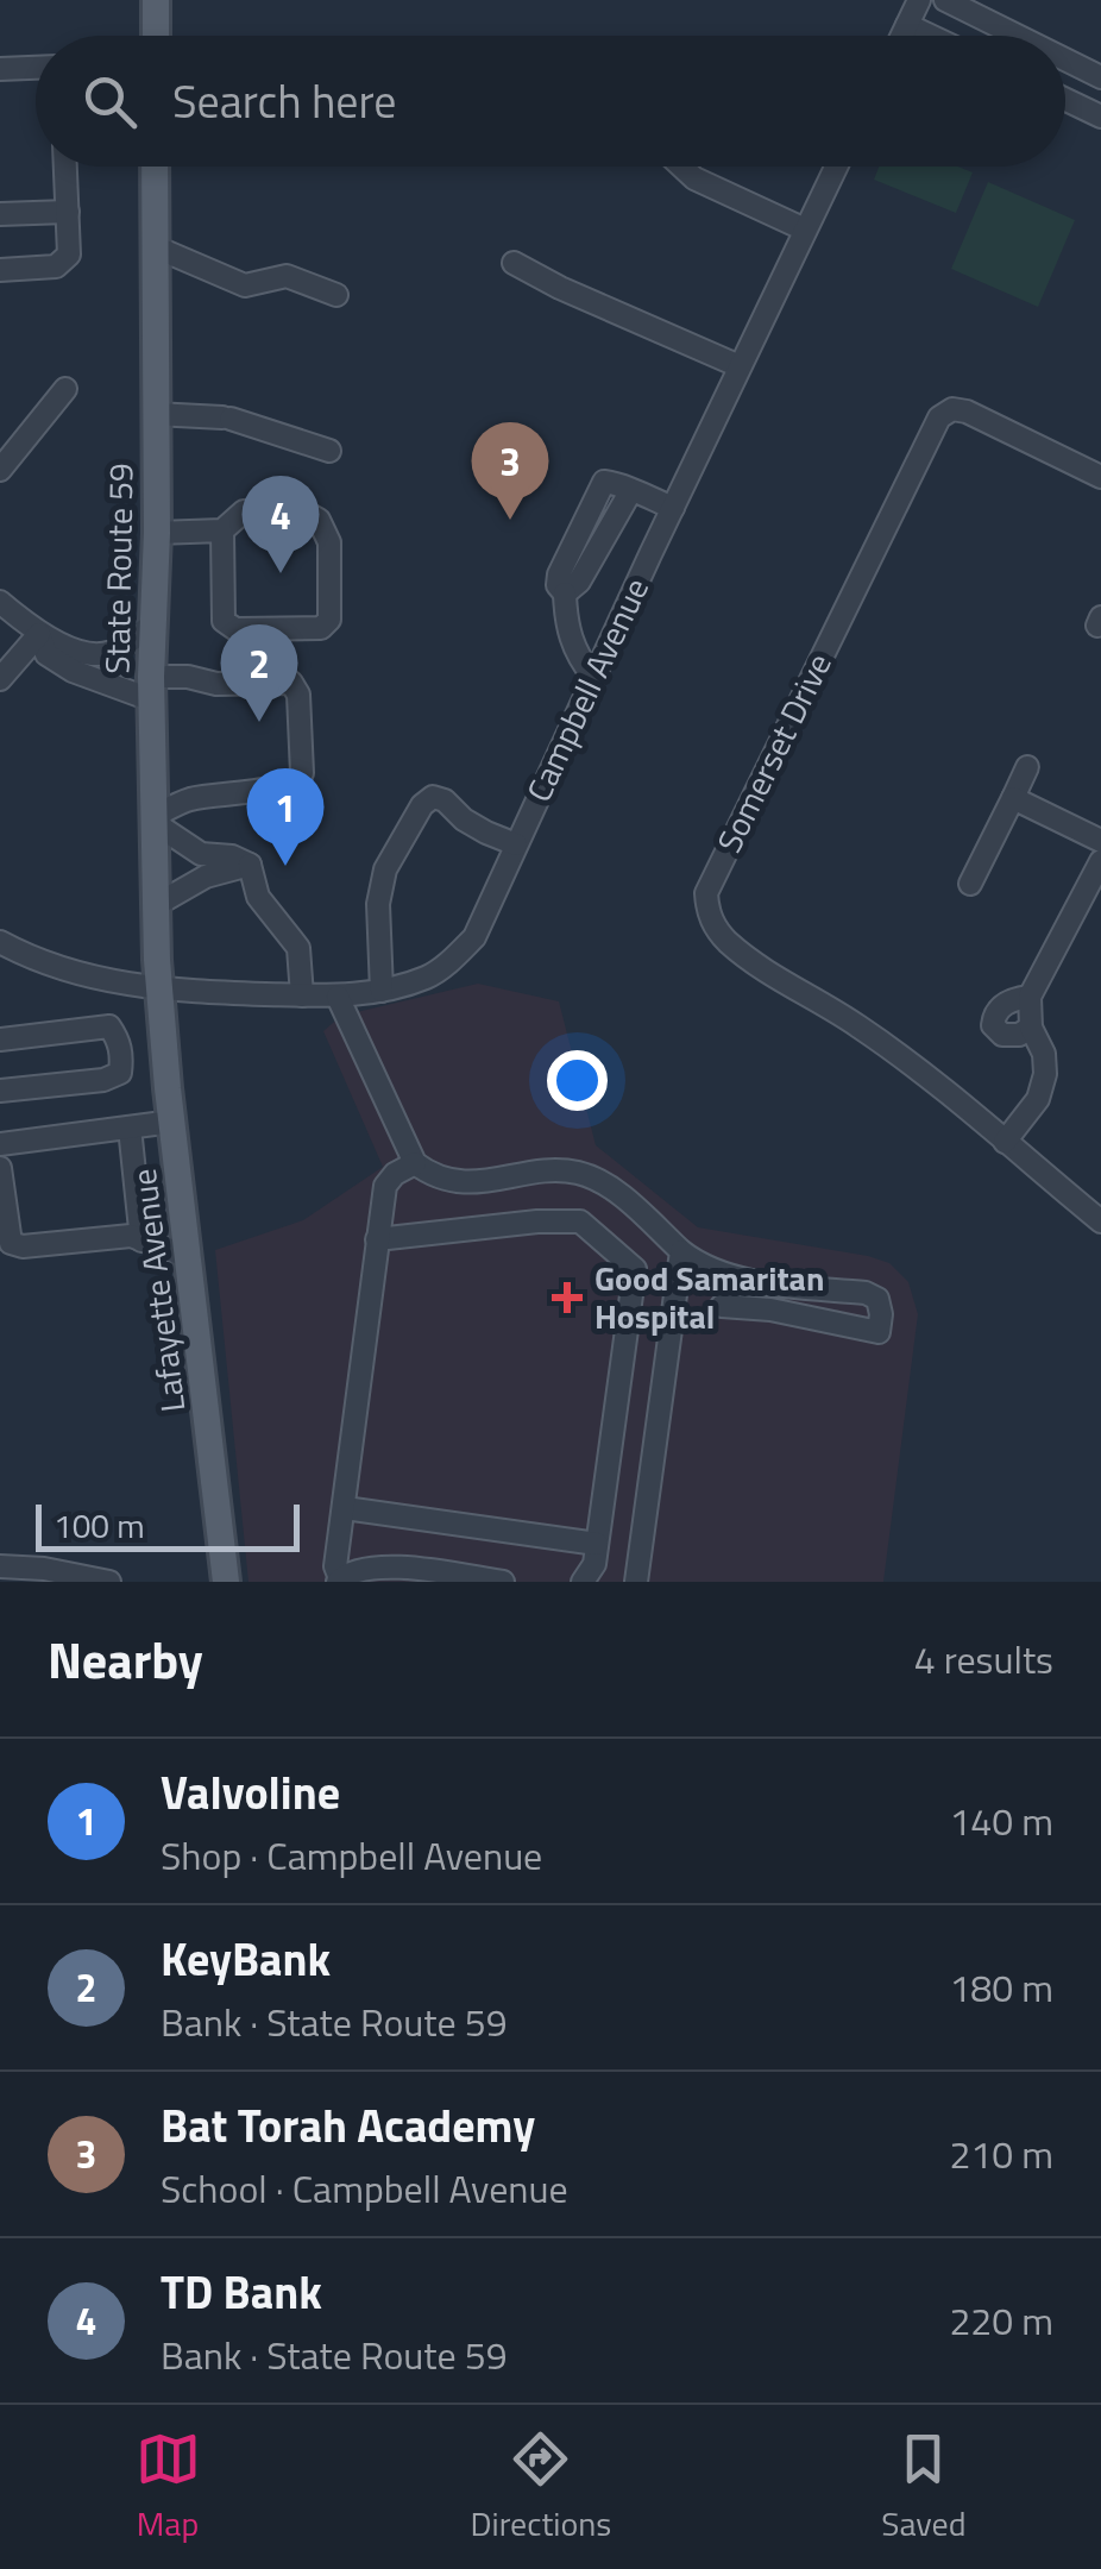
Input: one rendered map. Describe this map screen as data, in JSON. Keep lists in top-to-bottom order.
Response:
{
  "streets": {
    "main road": ["State Route 59", "Lafayette Avenue"],
    "street": ["Campbell Avenue", "Somerset Drive"]
  },
  "crossings": [
    ["State Route 59", "Campbell Avenue"],
    ["State Route 59", "Lafayette Avenue"],
    ["Campbell Avenue", "Lafayette Avenue"]
  ],
  "places": {
    "health": ["Good Samaritan Hospital"]
  },
  "scale_bar": "100 m",
  "page": {
    "search": "Search here",
    "pins": [
      "3",
      "4",
      "2",
      "1"
    ],
    "scale": "100 m",
    "heading": ["Nearby", "4 results"],
    "list": [
      {
        "mark": "1",
        "name": "Valvoline",
        "note": "Shop · Campbell Avenue",
        "value": "140 m"
      },
      {
        "mark": "2",
        "name": "KeyBank",
        "note": "Bank · State Route 59",
        "value": "180 m"
      },
      {
        "mark": "3",
        "name": "Bat Torah Academy",
        "note": "School · Campbell Avenue",
        "value": "210 m"
      },
      {
        "mark": "4",
        "name": "TD Bank",
        "note": "Bank · State Route 59",
        "value": "220 m"
      }
    ],
    "nav": ["Map", "Directions", "Saved"]
  }
}
